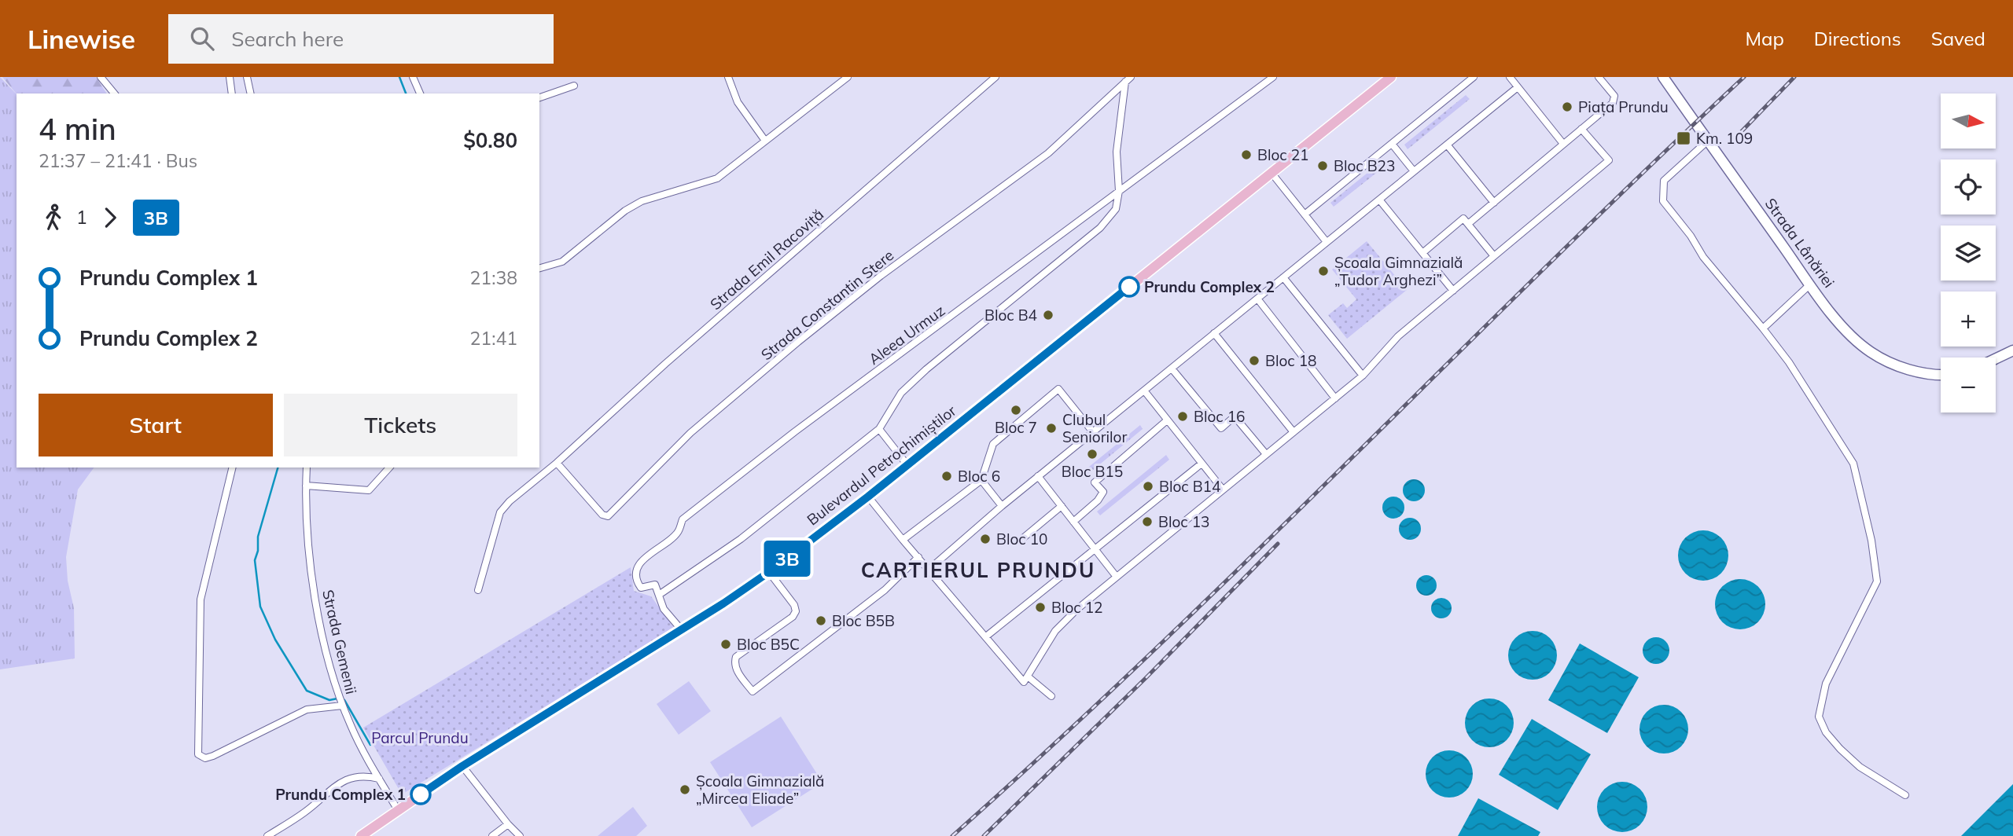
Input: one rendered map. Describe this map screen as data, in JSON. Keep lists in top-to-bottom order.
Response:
{
  "streets": {
    "main road": ["Bulevardul Petrochimiștilor"],
    "street": [
      "Strada Lânăriei",
      "Strada Emil Racoviță",
      "Strada Constantin Stere",
      "Aleea Urmuz",
      "Strada Gemenii"
    ]
  },
  "crossings": [
    ["Strada Emil Racoviță", "Strada Constantin Stere"],
    ["Bulevardul Petrochimiștilor", "Strada Gemenii"]
  ],
  "districts": ["CARTIERUL PRUNDU"],
  "parks": ["Parcul Prundu"],
  "places": {
    "other": [
      "Piața Prundu",
      "Bloc 21",
      "Bloc B23",
      "Școala Gimnazială „Tudor Arghezi”",
      "Prundu Complex 2",
      "Bloc B4",
      "Bloc 18",
      "Bloc 7",
      "Bloc 16",
      "Clubul Seniorilor",
      "Bloc B15",
      "Bloc 6",
      "Bloc B14",
      "Bloc 13",
      "Bloc 10",
      "Bloc 12",
      "Bloc B5B",
      "Bloc B5C",
      "Școala Gimnazială „Mircea Eliade”",
      "Prundu Complex 1"
    ],
    "transit": ["Km. 109"]
  },
  "lines": ["bus line 3B"],
  "north": "right",
  "page": {
    "header": "Linewise",
    "search": "Search here",
    "nav": ["Map", "Directions", "Saved"],
    "on_map": "3B",
    "map_buttons": ["+", "−"],
    "heading": ["4 min", "21:37 – 21:41 · Bus", "$0.80"],
    "legs": ["1", "3B"],
    "list": [
      {
        "name": "Prundu Complex 1",
        "value": "21:38"
      },
      {
        "name": "Prundu Complex 2",
        "value": "21:41"
      }
    ],
    "buttons": ["Start", "Tickets"]
  }
}
